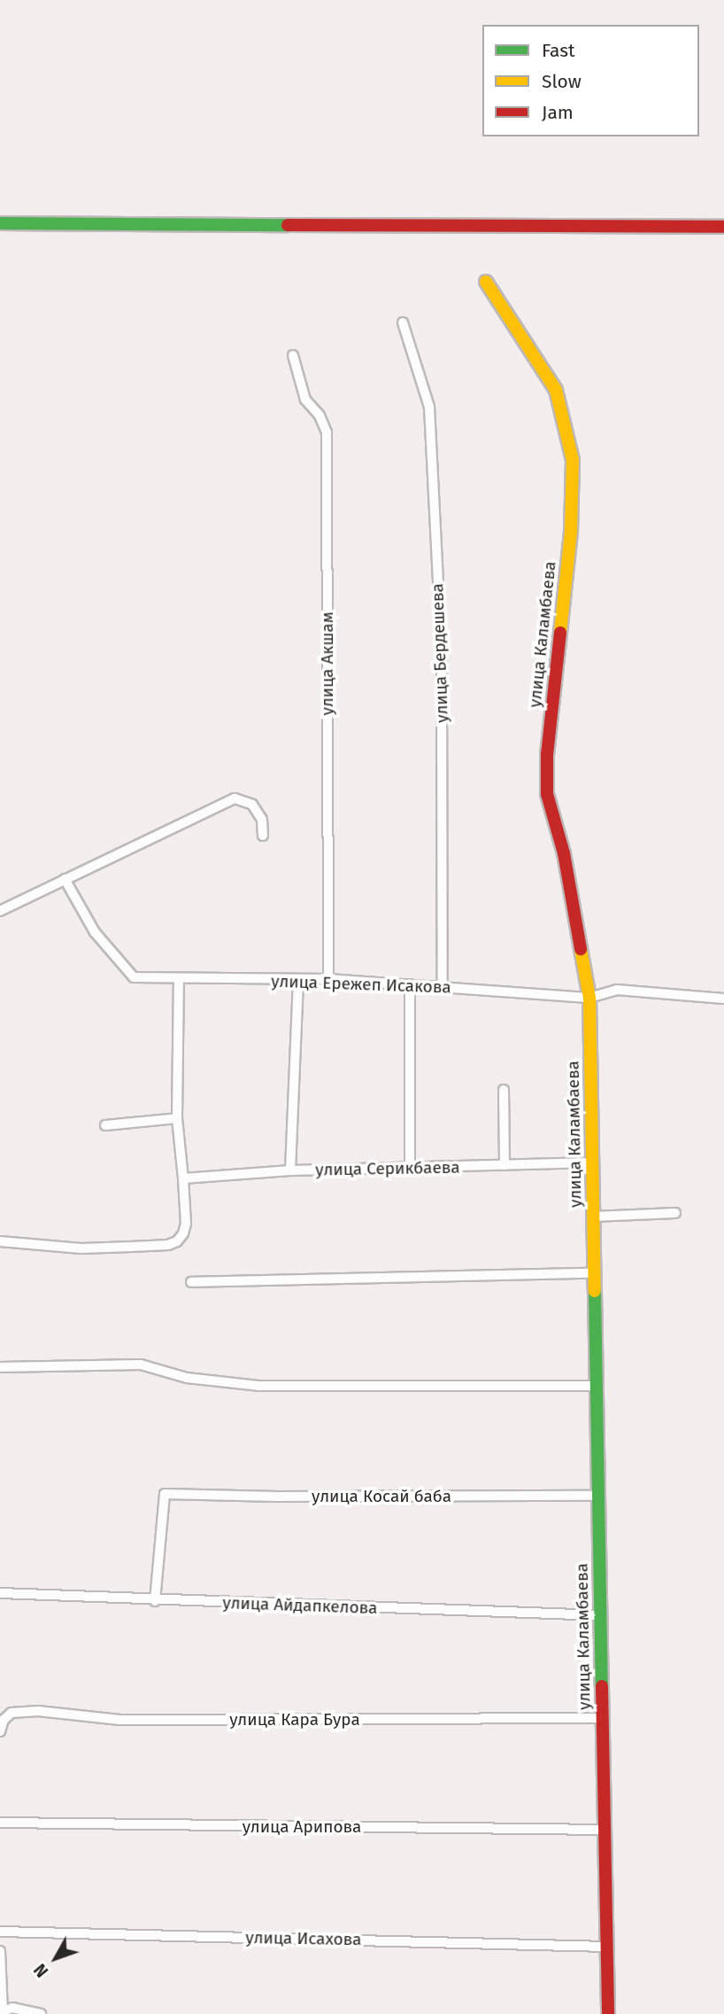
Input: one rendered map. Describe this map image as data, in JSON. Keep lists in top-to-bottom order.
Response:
{
  "streets": {
    "street": [
      "улица Каламбаева",
      "улица Бердешева",
      "улица Акшам",
      "улица Ережеп Исакова",
      "улица Серикбаева",
      "улица Косай баба",
      "улица Айдапкелова",
      "улица Кара Бура",
      "улица Арипова",
      "улица Исахова"
    ]
  },
  "crossings": [
    ["улица Каламбаева", "улица Ережеп Исакова"],
    ["улица Каламбаева", "улица Серикбаева"],
    ["улица Каламбаева", "улица Косай баба"],
    ["улица Каламбаева", "улица Айдапкелова"],
    ["улица Каламбаева", "улица Кара Бура"],
    ["улица Каламбаева", "улица Арипова"],
    ["улица Каламбаева", "улица Исахова"],
    ["улица Бердешева", "улица Ережеп Исакова"],
    ["улица Акшам", "улица Ережеп Исакова"],
    ["улица Косай баба", "улица Айдапкелова"]
  ],
  "legend": ["Fast", "Slow", "Jam"],
  "north": "bottom left"
}
